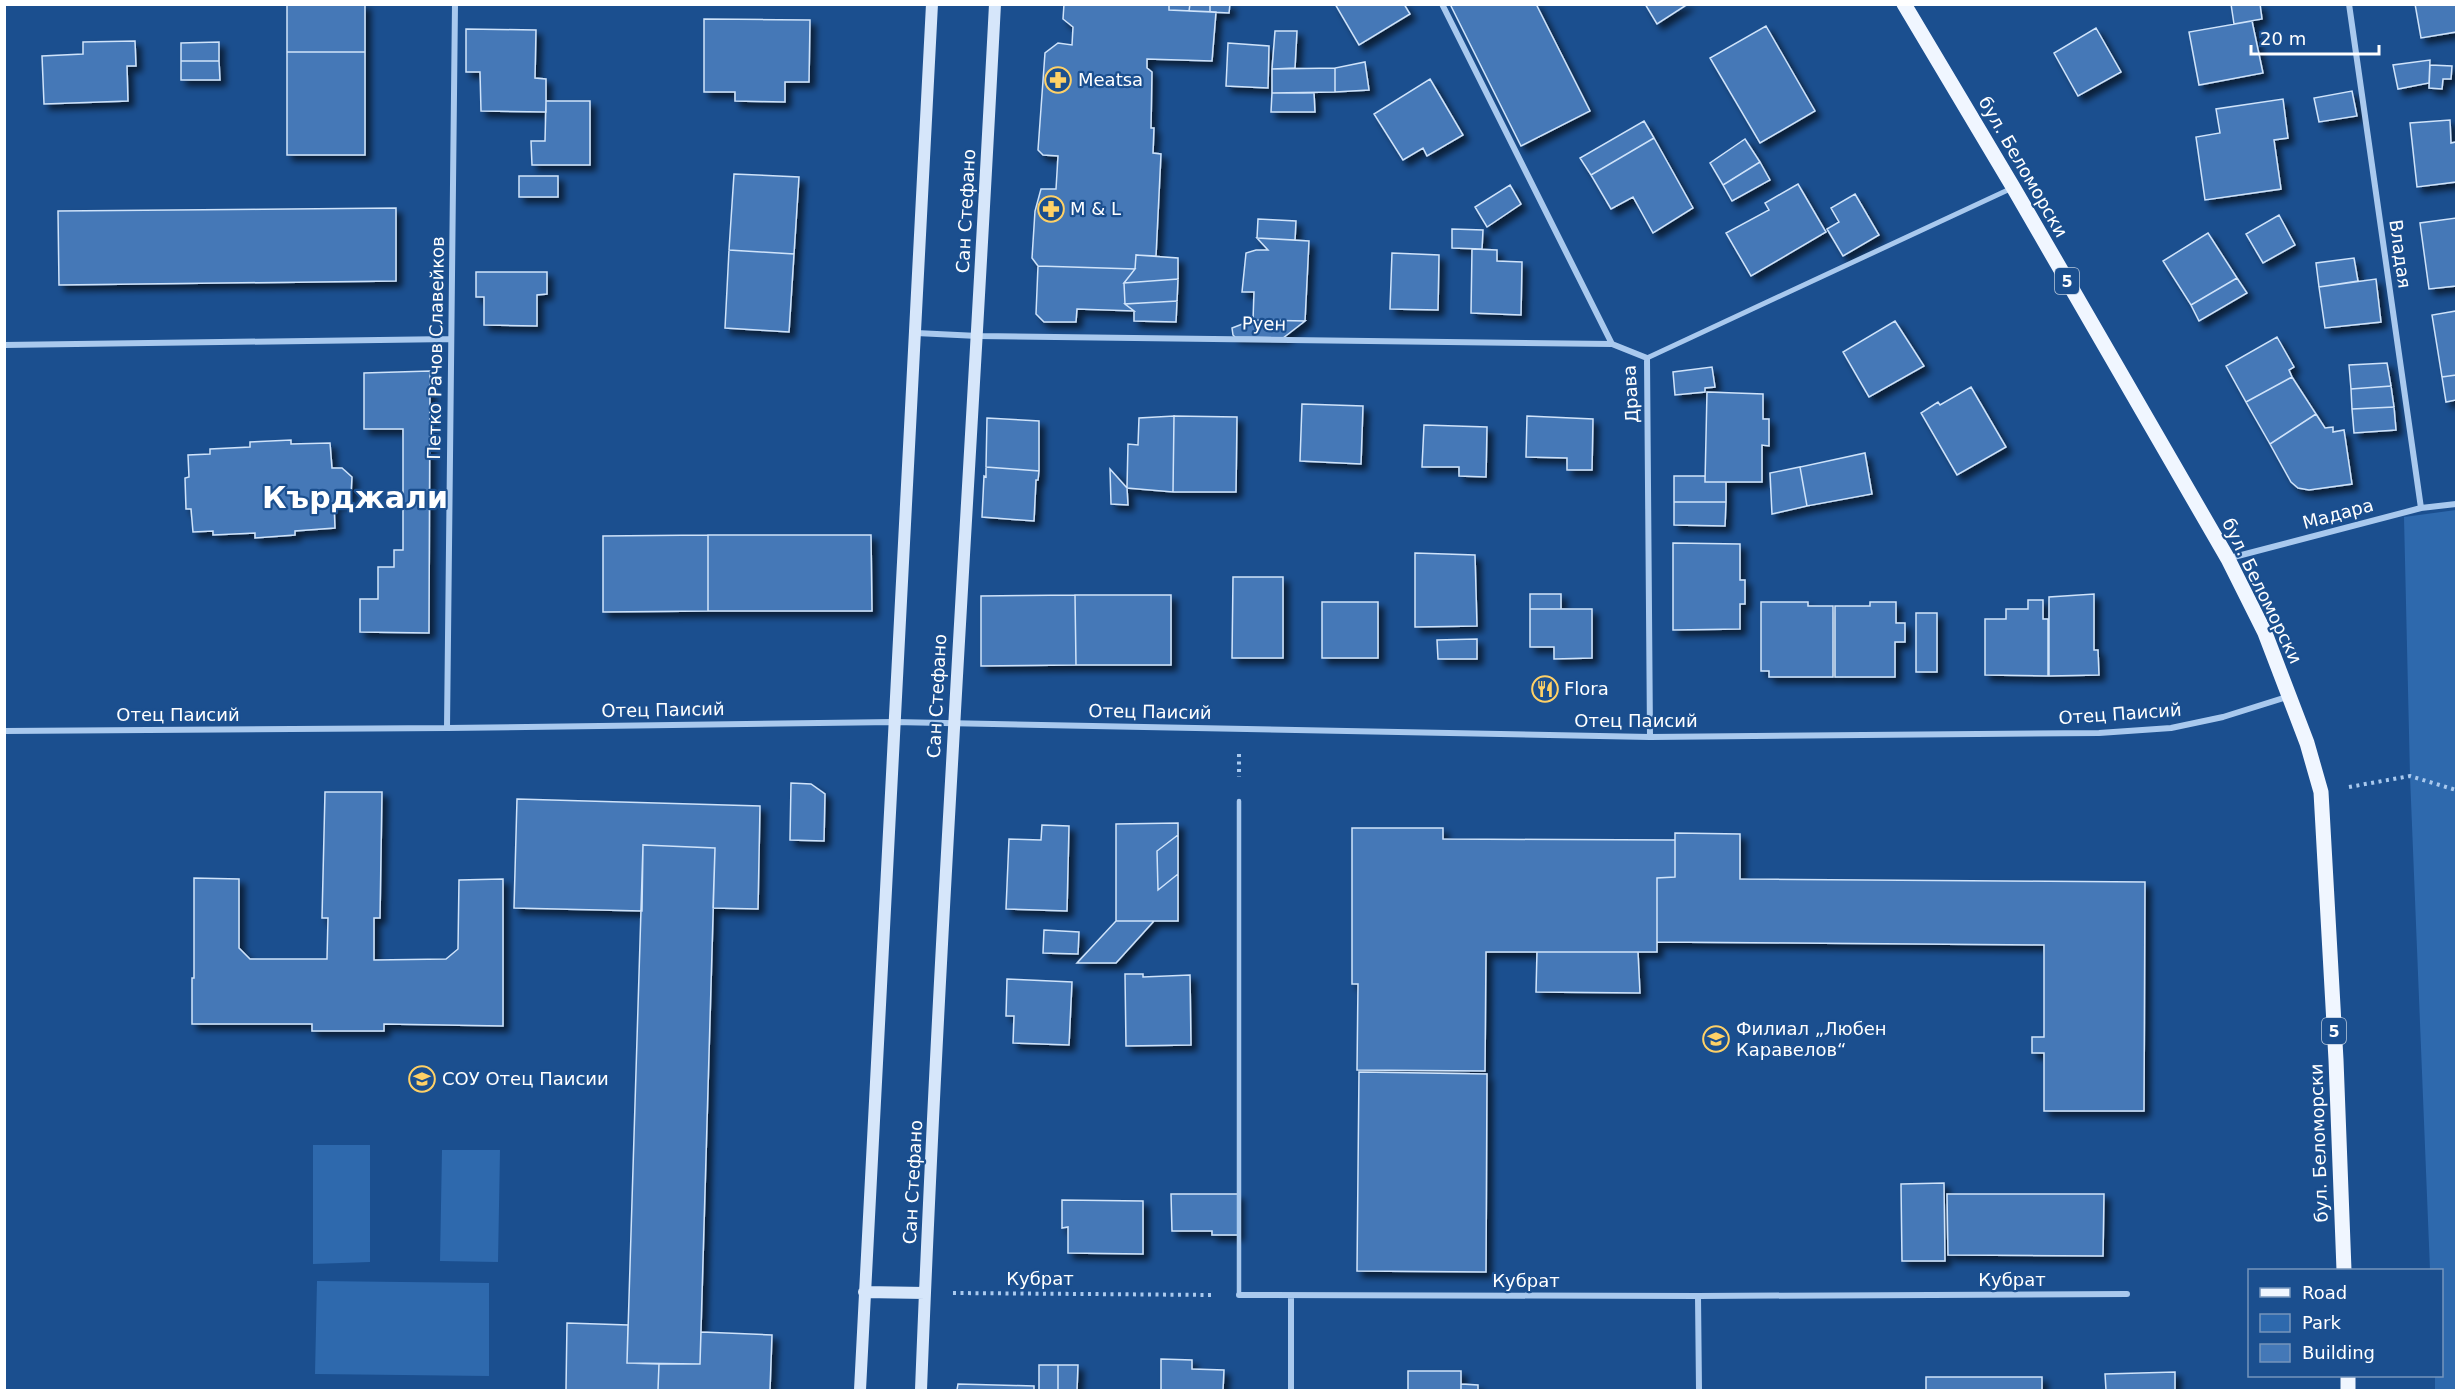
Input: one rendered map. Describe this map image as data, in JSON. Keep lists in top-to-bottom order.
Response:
{
  "streets": {
    "main road": ["бул. Беломорски", "Сан Стефано", "5"],
    "street": [
      "Владая",
      "Руен",
      "Петко Рачов Славейков",
      "Драва",
      "Мадара",
      "Отец Паисий",
      "Кубрат"
    ]
  },
  "crossings": [
    ["бул. Беломорски", "Мадара"],
    ["бул. Беломорски", "Отец Паисий"],
    ["Сан Стефано", "Руен"],
    ["Сан Стефано", "Отец Паисий"],
    ["Сан Стефано", "Кубрат"],
    ["Владая", "Мадара"],
    ["Руен", "Драва"],
    ["Петко Рачов Славейков", "Отец Паисий"],
    ["Драва", "Отец Паисий"]
  ],
  "districts": ["Кърджали"],
  "places": {
    "pharmacy": ["Meatsa", "M & L"],
    "restaurant": ["Flora"],
    "school or university": ["Филиал „Любен Каравелов“", "СОУ Отец Паисии"]
  },
  "legend": ["Road", "Park", "Building"],
  "scale_bar": "20 m"
}
